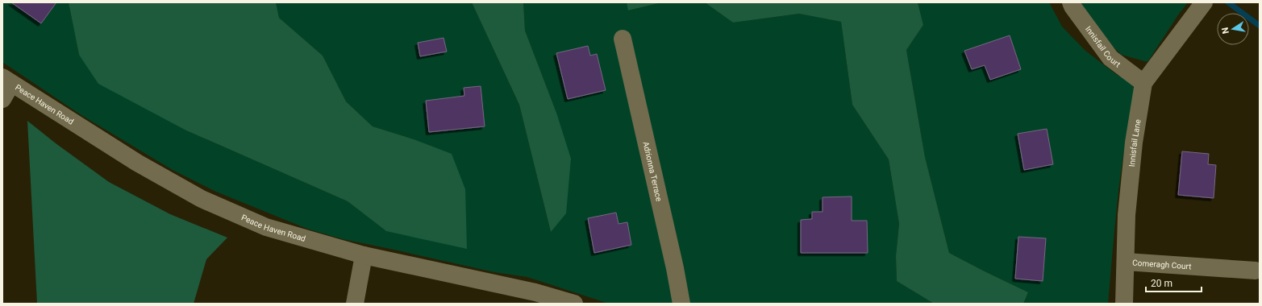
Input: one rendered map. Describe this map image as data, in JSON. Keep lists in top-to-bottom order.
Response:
{
  "streets": {
    "street": [
      "Innisfail Court",
      "Peace Haven Road",
      "Innisfail Lane",
      "Adrionna Terrace",
      "Comeragh Court"
    ]
  },
  "crossings": [
    ["Innisfail Court", "Innisfail Lane"],
    ["Innisfail Lane", "Comeragh Court"]
  ],
  "scale_bar": "20 m",
  "north": "left"
}
